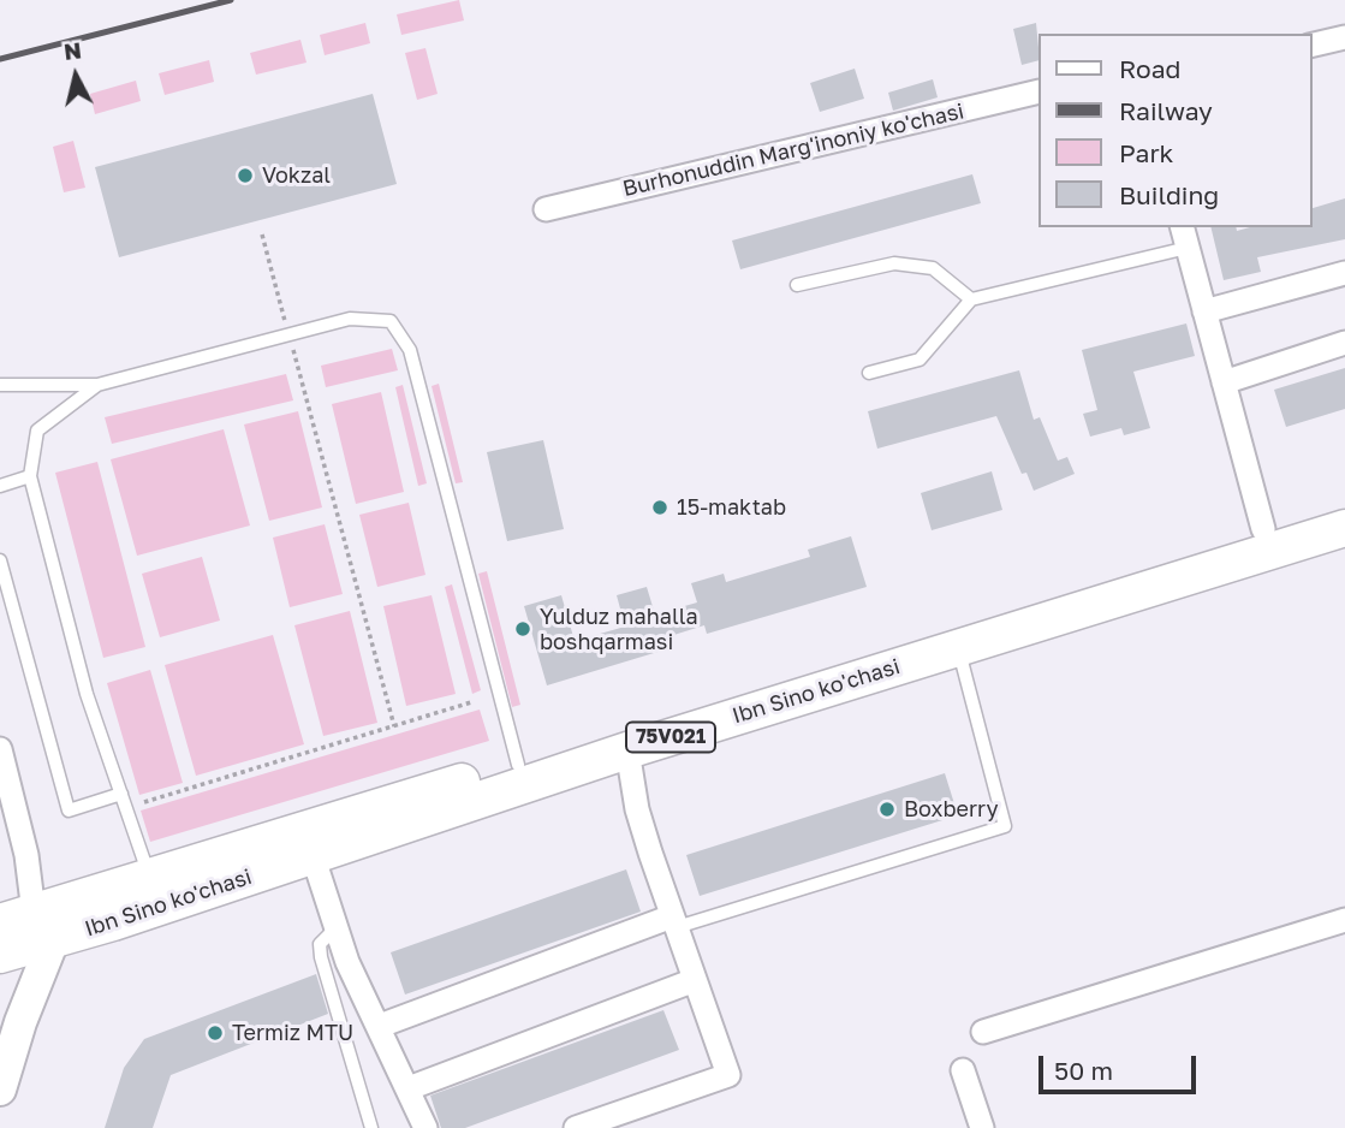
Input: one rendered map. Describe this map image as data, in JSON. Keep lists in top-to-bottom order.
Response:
{
  "streets": {
    "main road": ["Ibn Sino ko'chasi", "75V021"],
    "street": ["Burhonuddin Marg'inoniy ko'chasi"]
  },
  "places": [
    "Vokzal",
    "15-maktab",
    "Yulduz mahalla boshqarmasi",
    "Boxberry",
    "Termiz MTU"
  ],
  "legend": [
    "Road",
    "Railway",
    "Park",
    "Building"
  ],
  "scale_bar": "50 m",
  "north": "top"
}
